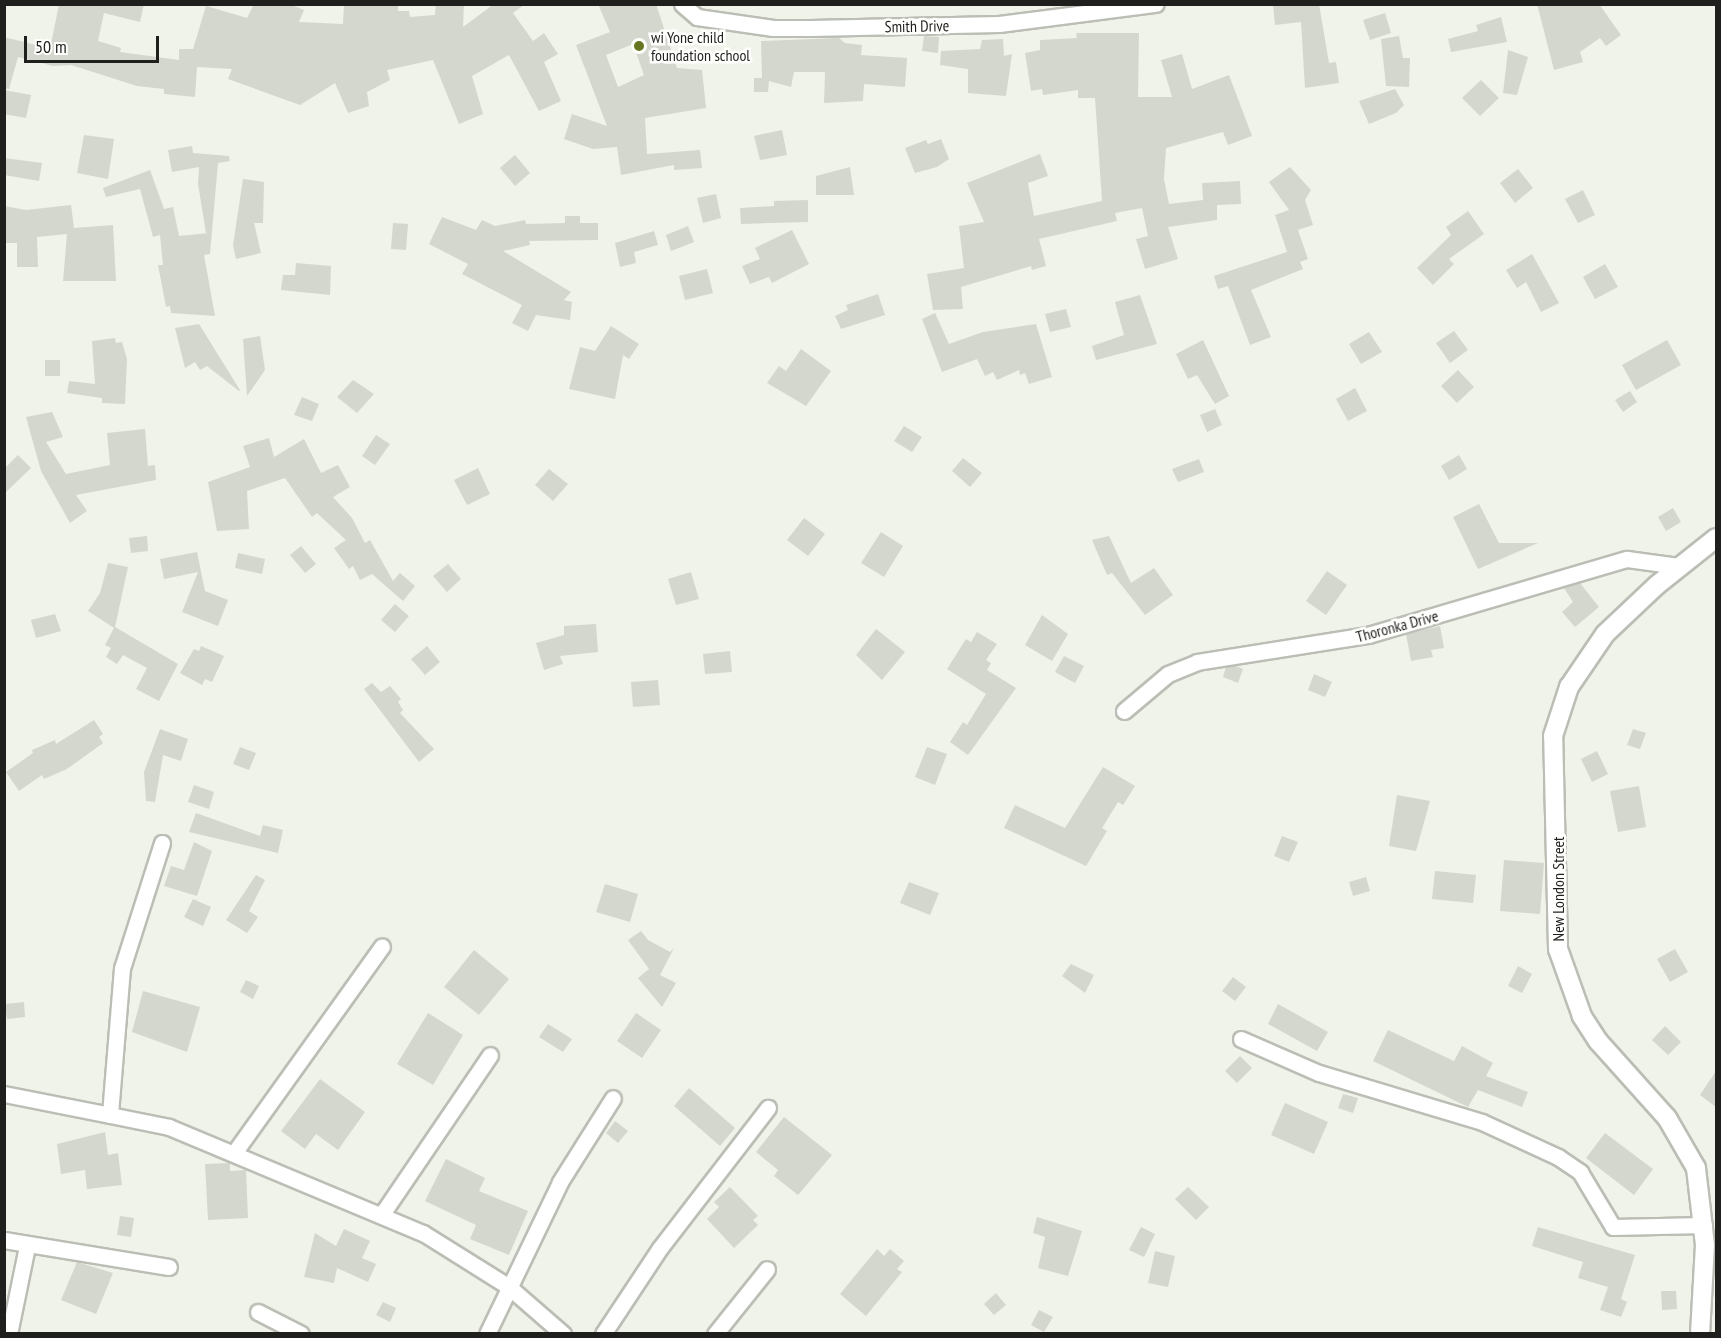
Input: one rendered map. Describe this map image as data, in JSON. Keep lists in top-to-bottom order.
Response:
{
  "streets": {
    "street": ["Smith Drive", "Thoronka Drive", "New London Street"]
  },
  "crossings": [
    ["Thoronka Drive", "New London Street"]
  ],
  "places": ["wi Yone child foundation school"],
  "scale_bar": "50 m"
}
